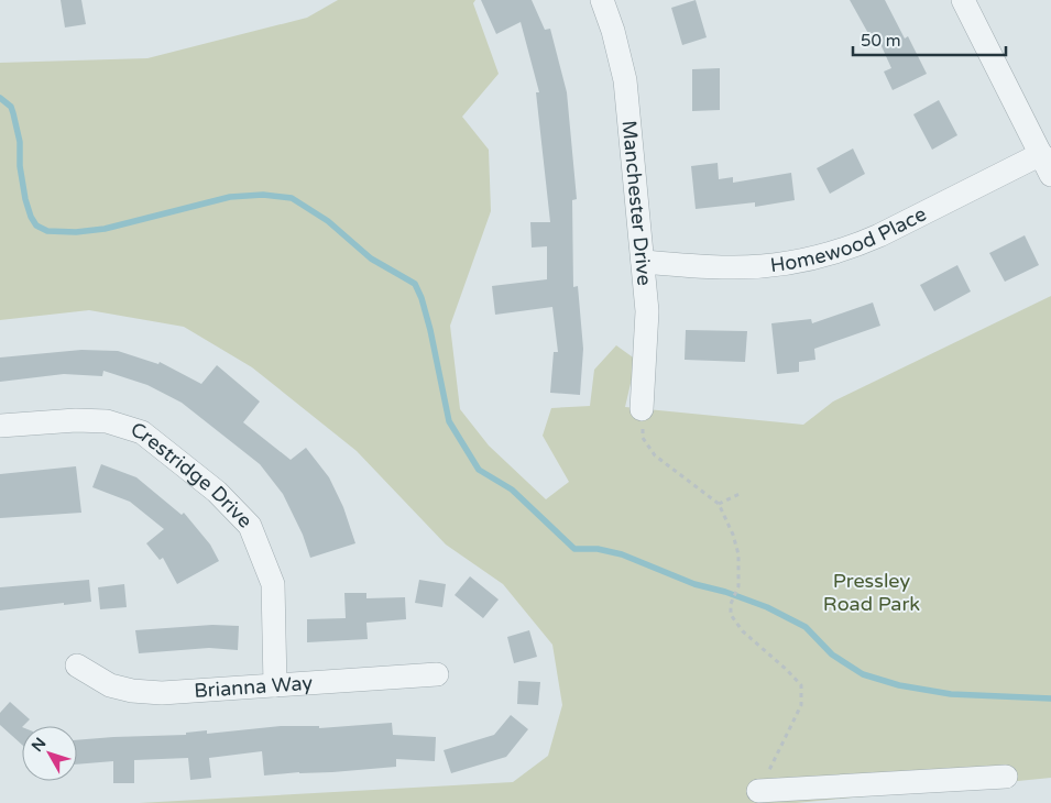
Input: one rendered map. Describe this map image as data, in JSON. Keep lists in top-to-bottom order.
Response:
{
  "streets": {
    "street": [
      "Manchester Drive",
      "Homewood Place",
      "Crestridge Drive",
      "Brianna Way"
    ]
  },
  "crossings": [
    ["Manchester Drive", "Homewood Place"],
    ["Crestridge Drive", "Brianna Way"]
  ],
  "parks": ["Pressley Road Park"],
  "scale_bar": "50 m",
  "north": "top left"
}
